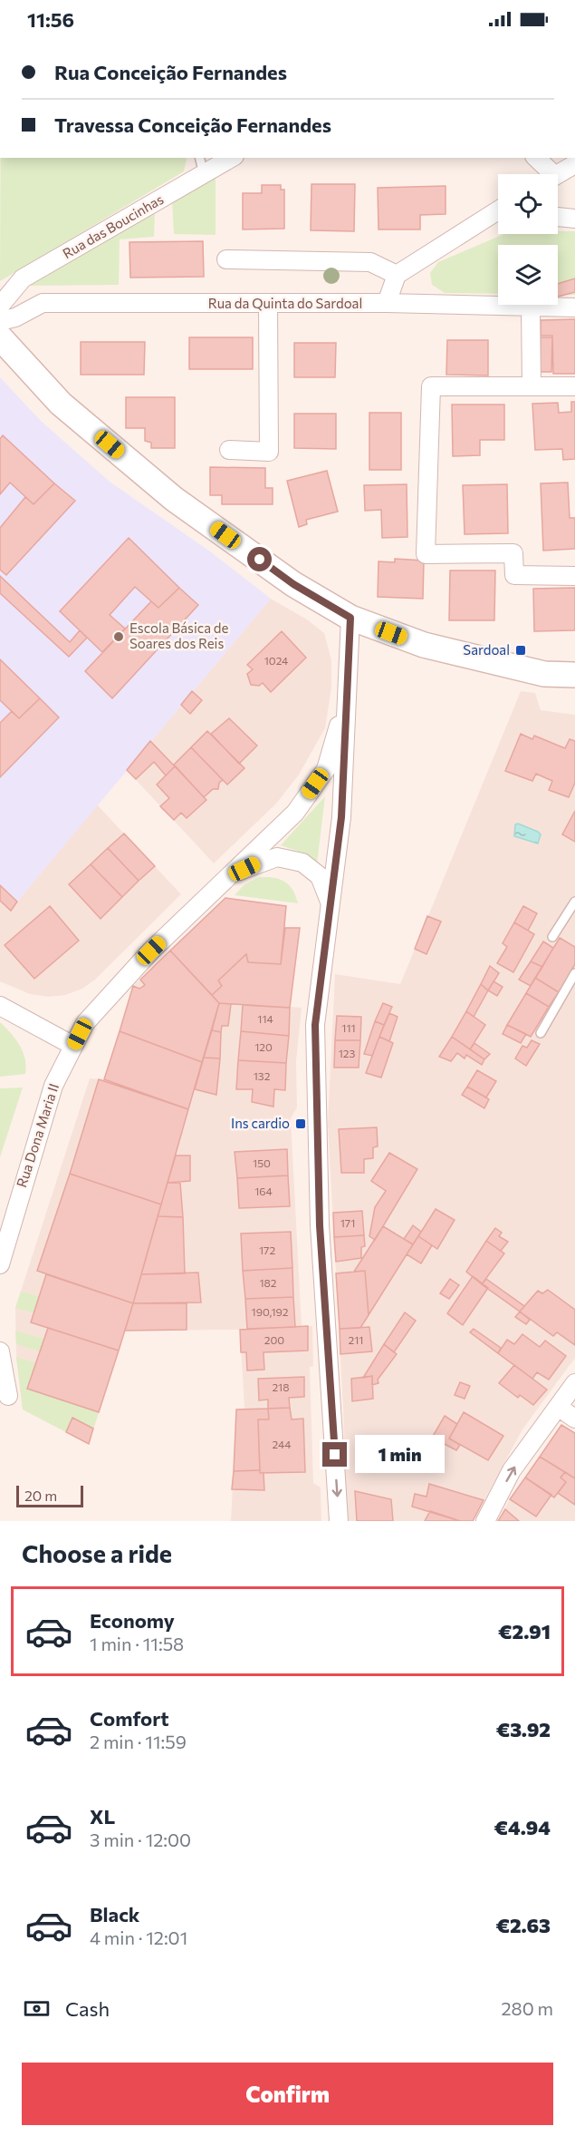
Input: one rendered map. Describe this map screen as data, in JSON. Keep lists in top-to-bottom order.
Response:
{
  "streets": {
    "street": ["Rua das Boucinhas", "Rua da Quinta do Sardoal", "Rua Dona Maria II"]
  },
  "places": {
    "other": ["Escola Básica de Soares dos Reis"],
    "transit": ["Sardoal", "Ins cardio"]
  },
  "house_numbers": [
    "1024",
    "114",
    "111",
    "120",
    "123",
    "132",
    "150",
    "164",
    "171",
    "172",
    "182",
    "190,192",
    "200",
    "211",
    "218",
    "244"
  ],
  "scale_bar": "20 m",
  "page": {
    "status": "11:56",
    "banner": ["Rua Conceição Fernandes", "Travessa Conceição Fernandes"],
    "bubble": "1 min",
    "scale": "20 m",
    "heading": "Choose a ride",
    "list": [
      {
        "name": "Economy",
        "note": "1 min · 11:58",
        "value": "€2.91"
      },
      {
        "name": "Comfort",
        "note": "2 min · 11:59",
        "value": "€3.92"
      },
      {
        "name": "XL",
        "note": "3 min · 12:00",
        "value": "€4.94"
      },
      {
        "name": "Black",
        "note": "4 min · 12:01",
        "value": "€2.63"
      }
    ],
    "pay": ["Cash", "280 m"],
    "buttons": "Confirm"
  }
}
